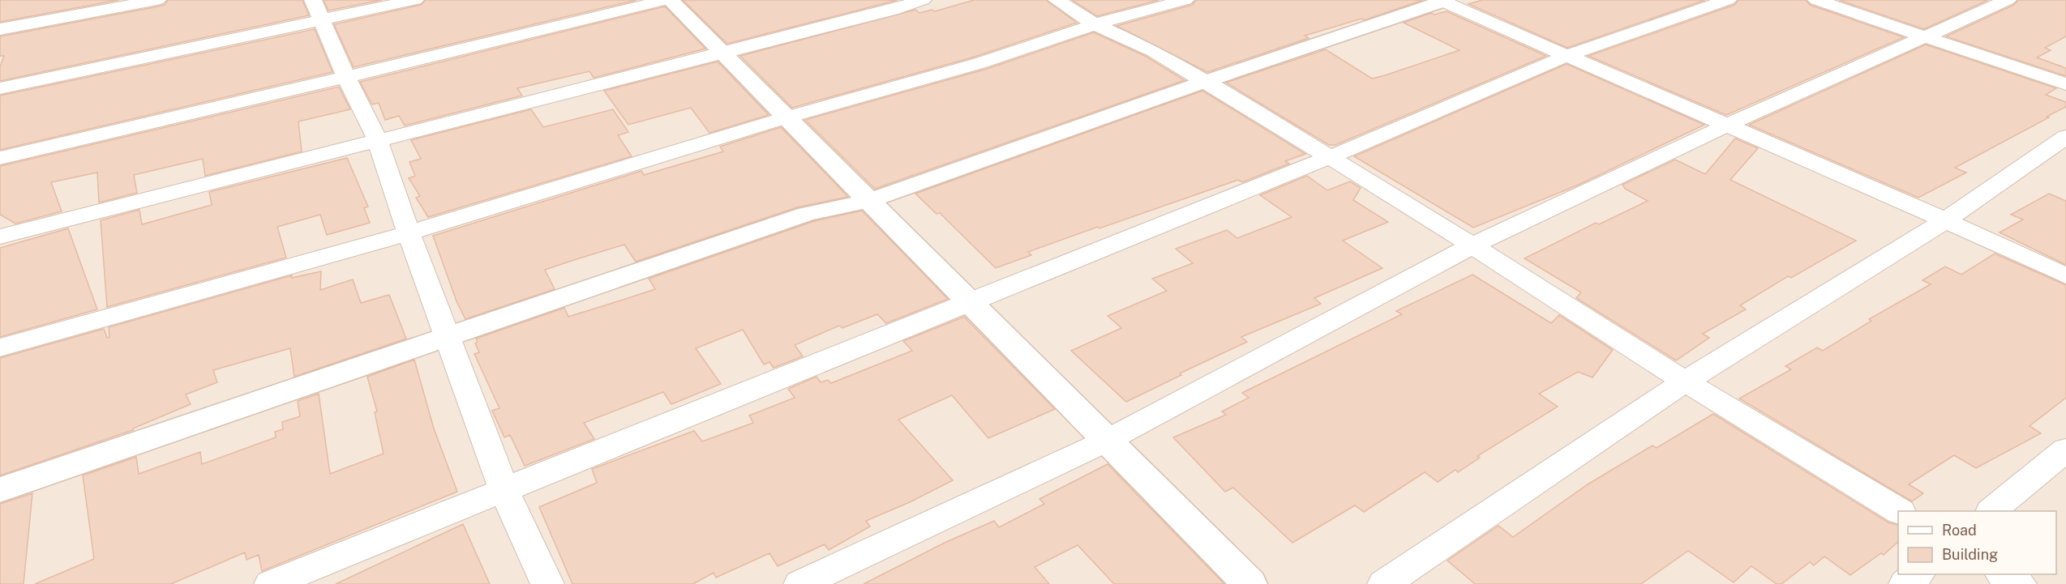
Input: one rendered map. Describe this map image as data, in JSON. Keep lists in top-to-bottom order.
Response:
{
  "legend": ["Road", "Building"]
}
